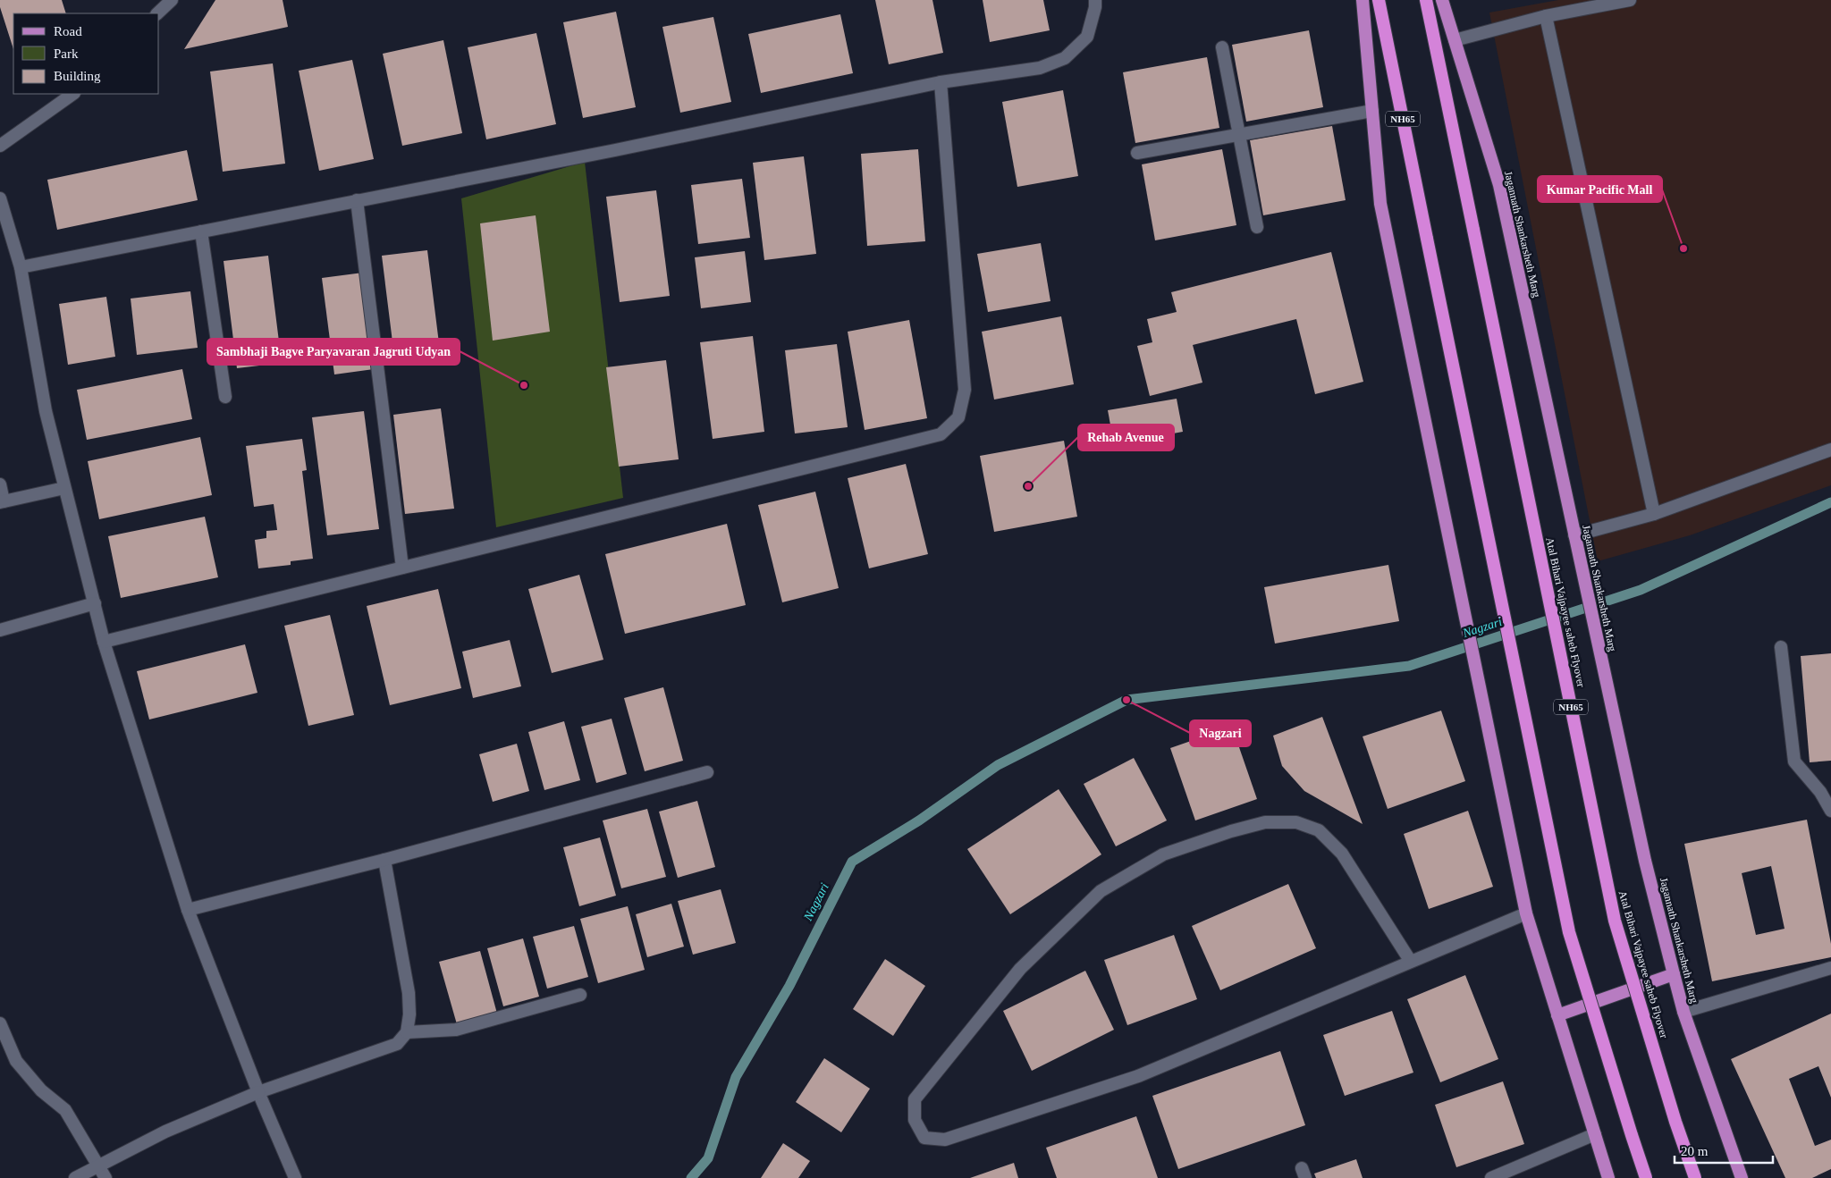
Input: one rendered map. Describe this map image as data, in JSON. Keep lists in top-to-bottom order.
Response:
{
  "streets": {
    "highway": ["NH65", "Atal Bihari Vajpayee saheb Flyover"],
    "main road": ["Jagannath Shankarsheth Marg"]
  },
  "water": ["Nagzari"],
  "places": [
    "Kumar Pacific Mall",
    "Sambhaji Bagve Paryavaran Jagruti Udyan",
    "Rehab Avenue",
    "Nagzari"
  ],
  "legend": ["Road", "Park", "Building"],
  "scale_bar": "20 m"
}
